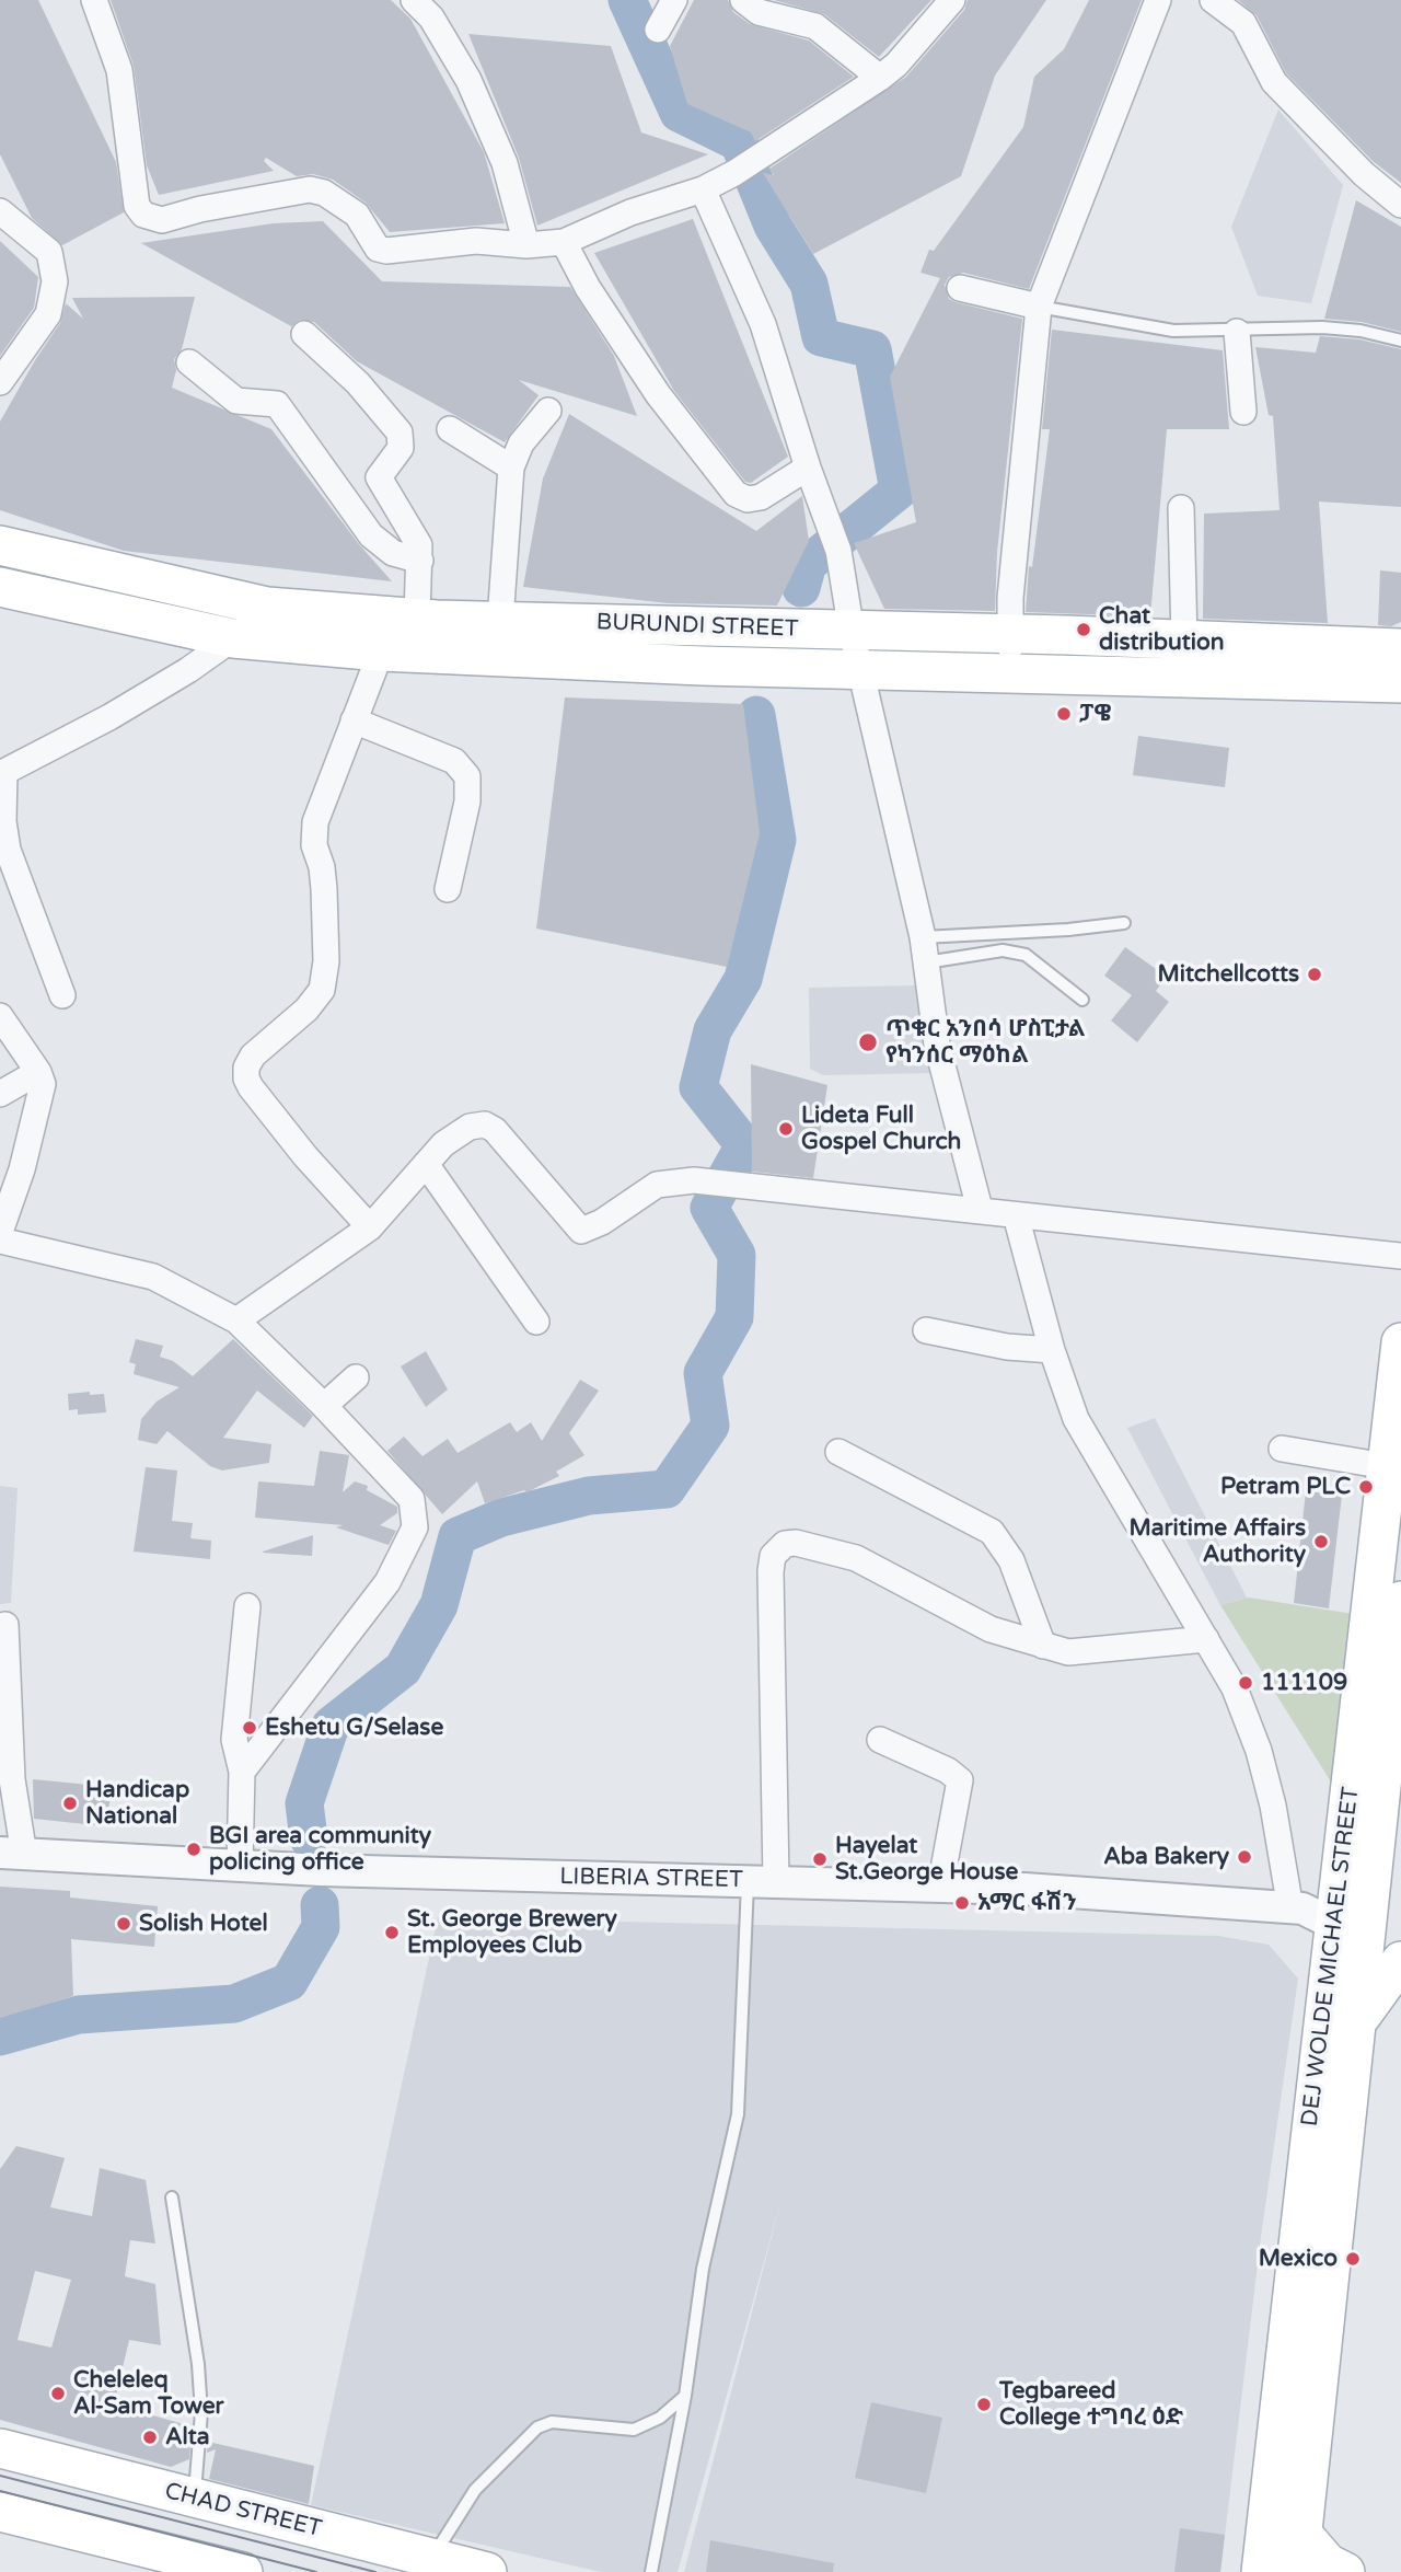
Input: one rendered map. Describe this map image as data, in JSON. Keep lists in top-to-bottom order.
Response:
{
  "streets": {
    "main road": ["BURUNDI STREET", "DEJ WOLDE MICHAEL STREET", "CHAD STREET"],
    "street": ["LIBERIA STREET"]
  },
  "crossings": [
    ["LIBERIA STREET", "DEJ WOLDE MICHAEL STREET"]
  ],
  "places": [
    "Chat distribution",
    "ፓዌ",
    "Mitchellcotts",
    "ጥቁር አንበሳ ሆስፒታል የካንሰር ማዕከል",
    "Lideta Full Gospel Church",
    "Petram PLC",
    "Maritime Affairs Authority",
    "111109",
    "Eshetu G/Selase",
    "Handicap National",
    "BGI area community policing office",
    "Aba Bakery",
    "Hayelat St.George House",
    "አማር ፋሽን",
    "Solish Hotel",
    "St. George Brewery Employees Club",
    "Mexico",
    "Cheleleq Al-Sam Tower",
    "Tegbareed College ተግባረ ዕድ",
    "Alta"
  ]
}
